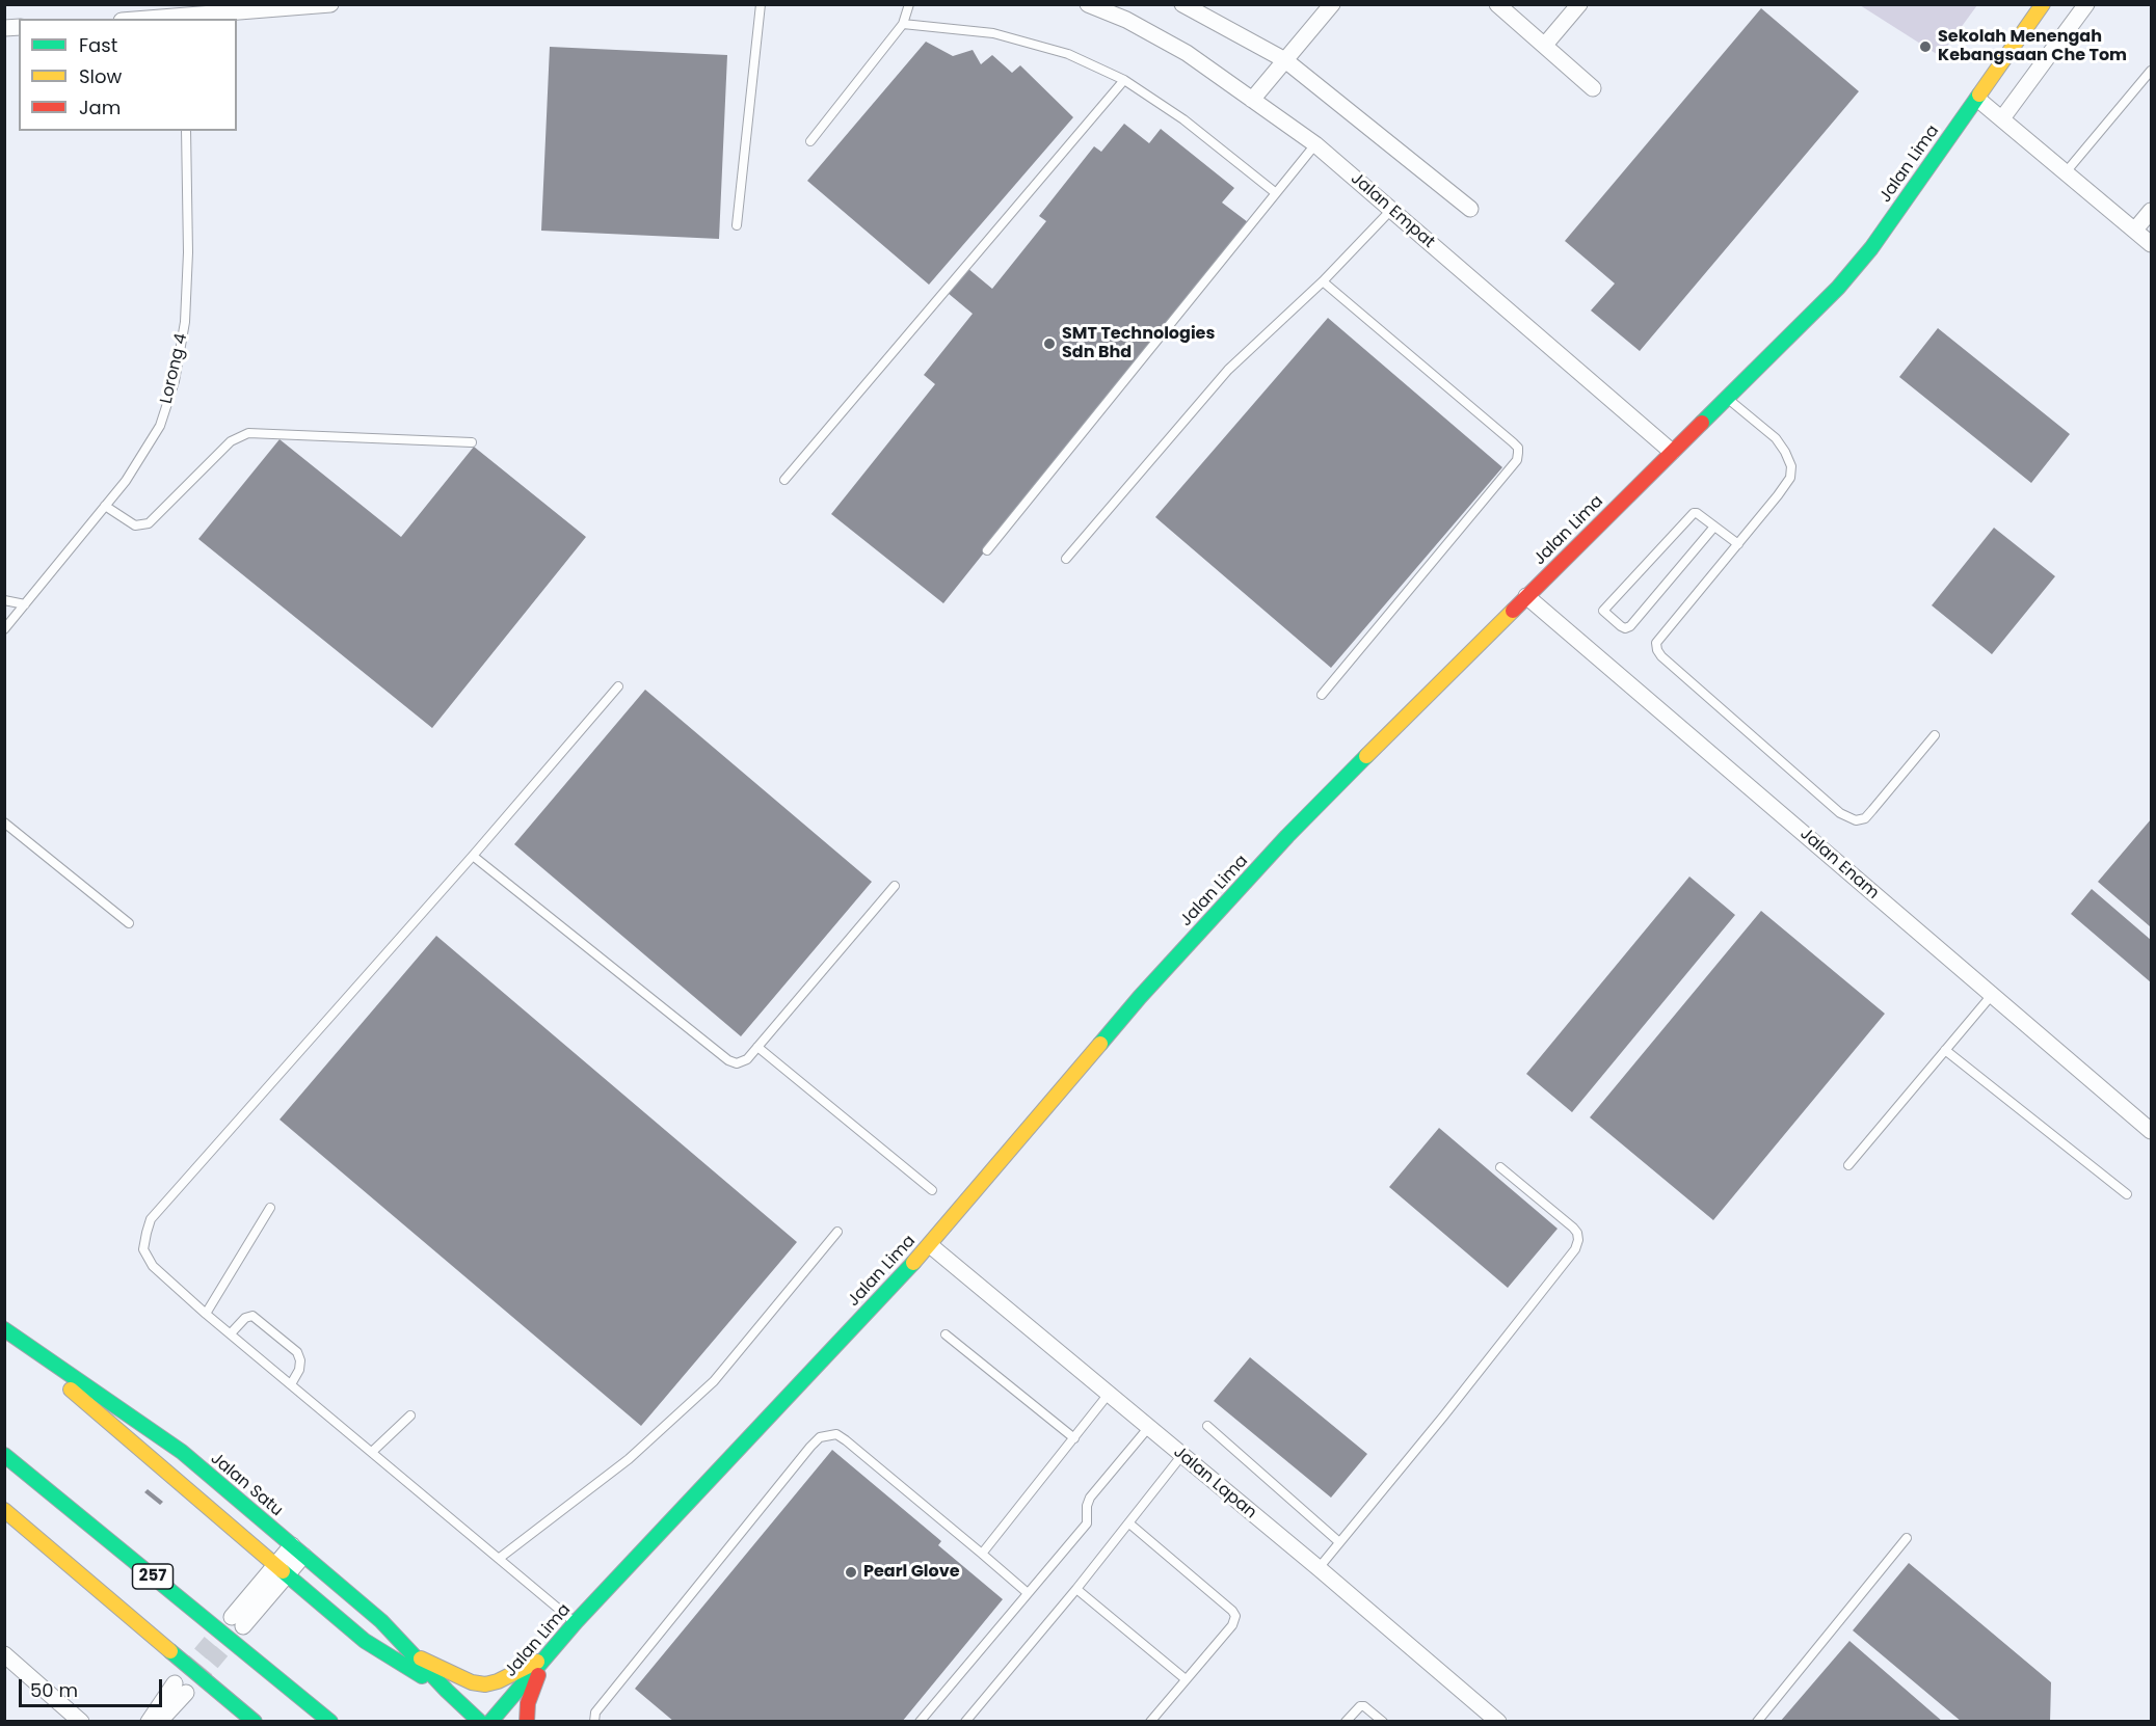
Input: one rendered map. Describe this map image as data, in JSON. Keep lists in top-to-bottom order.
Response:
{
  "streets": {
    "main road": ["Jalan Lima", "Jalan Satu", "257"],
    "street": ["Jalan Empat", "Jalan Enam", "Jalan Lapan"],
    "lane": ["Lorong 4"]
  },
  "crossings": [
    ["Jalan Lima", "Jalan Empat"],
    ["Jalan Lima", "Jalan Enam"],
    ["Jalan Lima", "Jalan Lapan"]
  ],
  "places": ["Sekolah Menengah Kebangsaan Che Tom", "SMT Technologies Sdn Bhd", "Pearl Glove"],
  "legend": ["Fast", "Slow", "Jam"],
  "scale_bar": "50 m"
}
